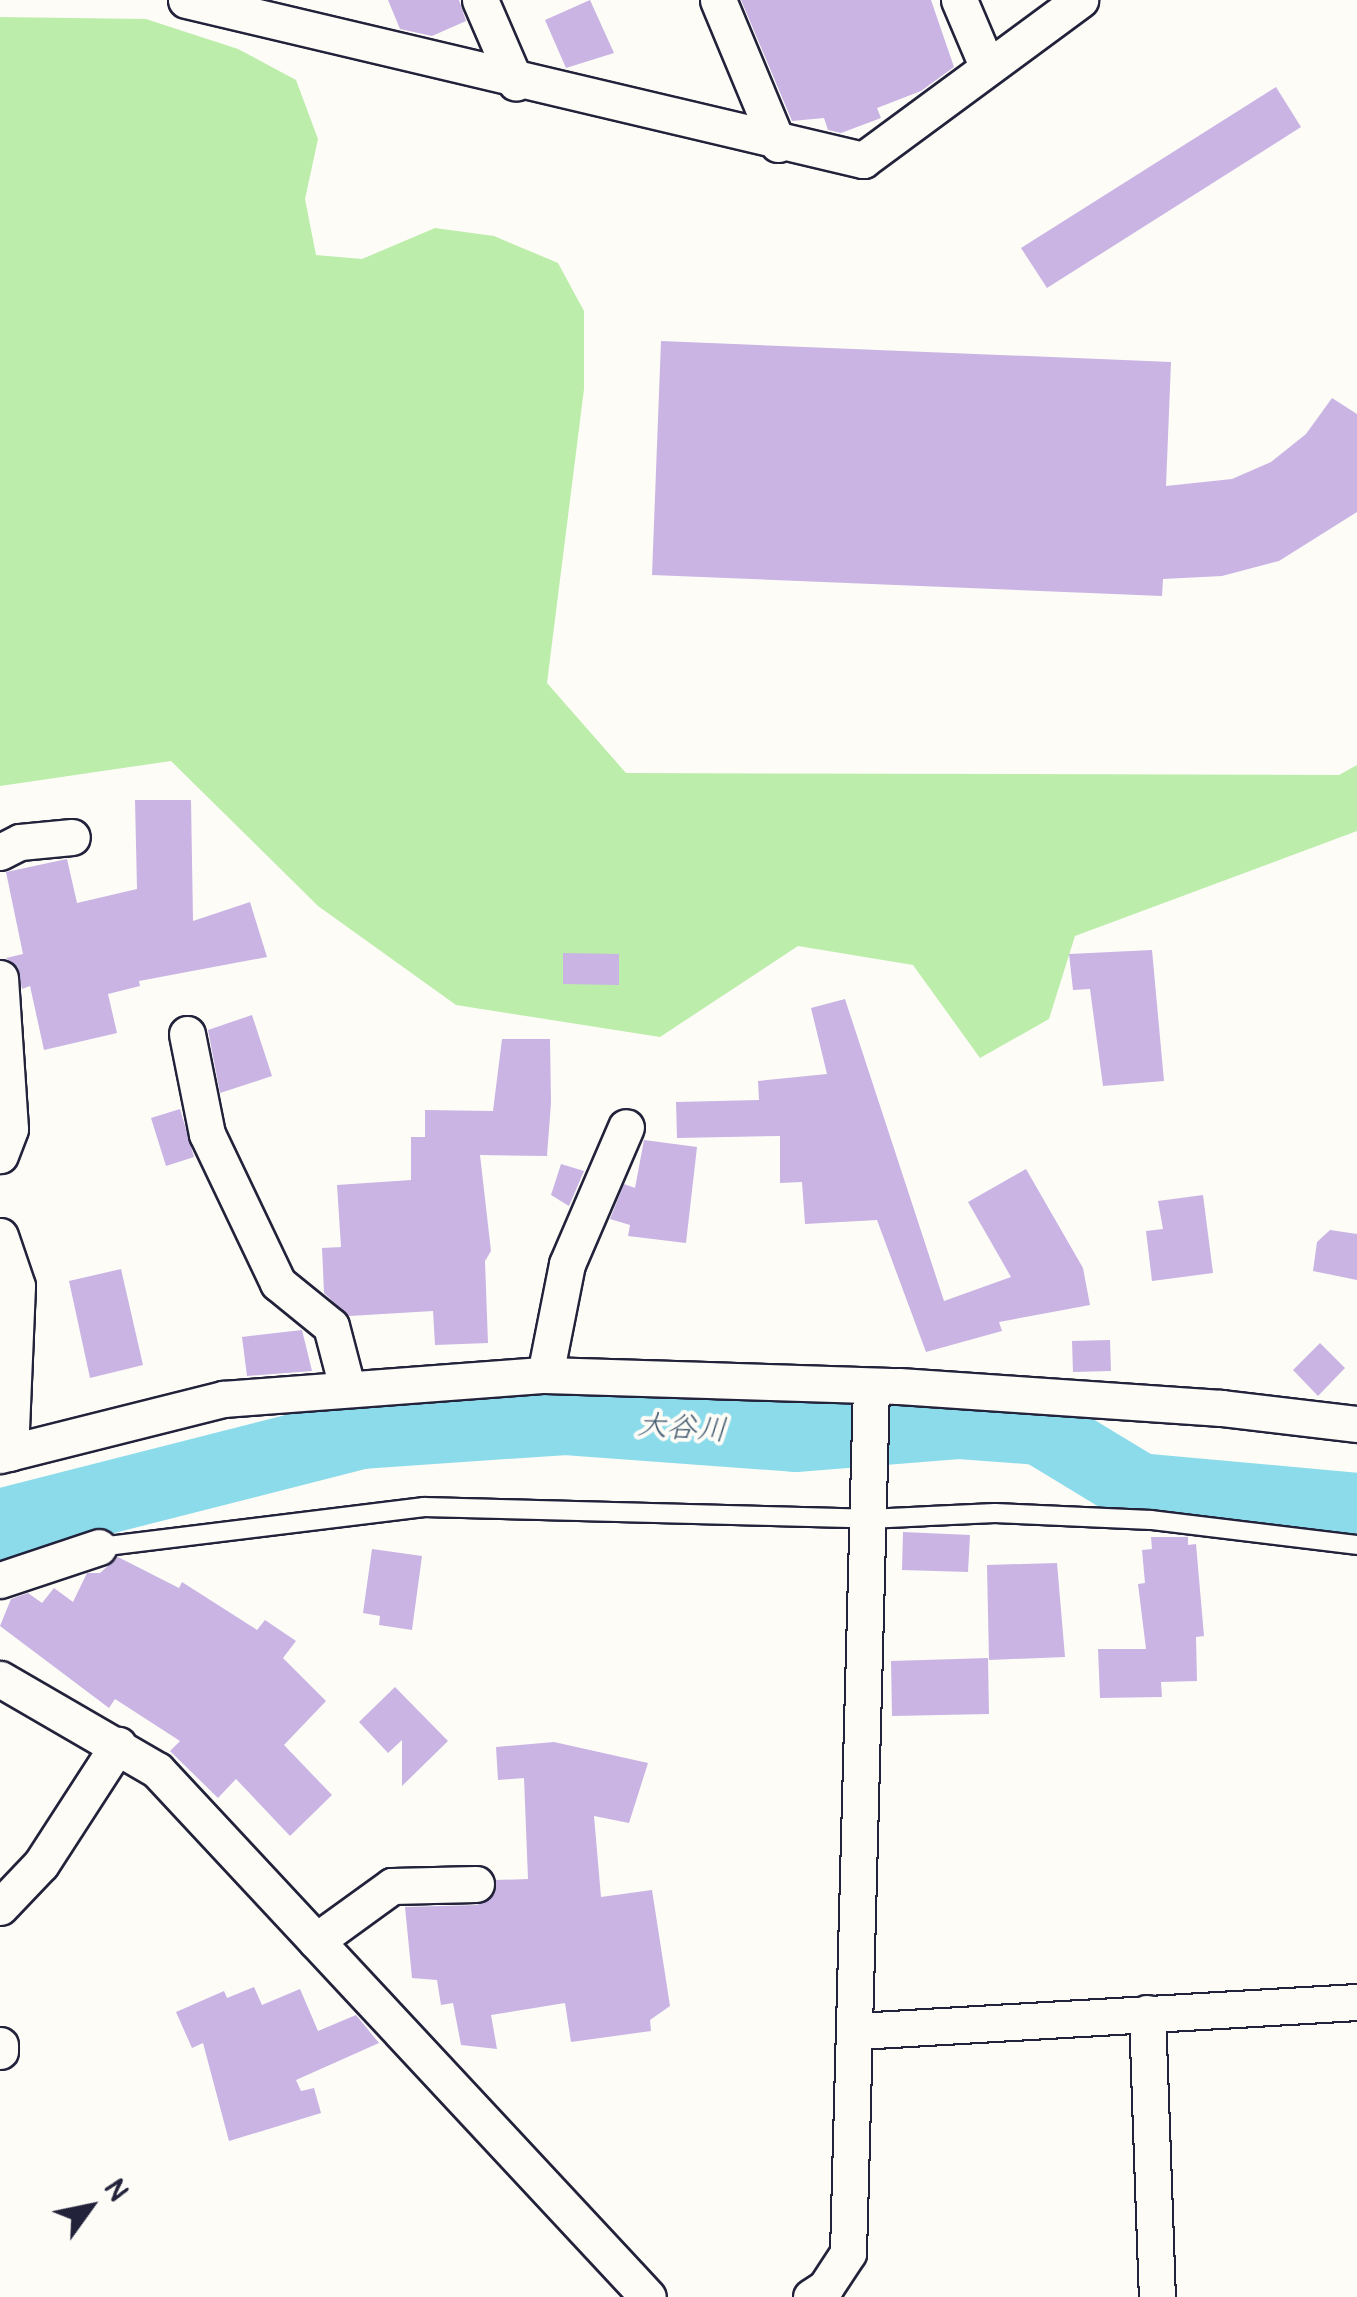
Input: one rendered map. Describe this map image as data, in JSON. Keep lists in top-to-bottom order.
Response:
{
  "water": ["大谷川"],
  "north": "top right"
}
